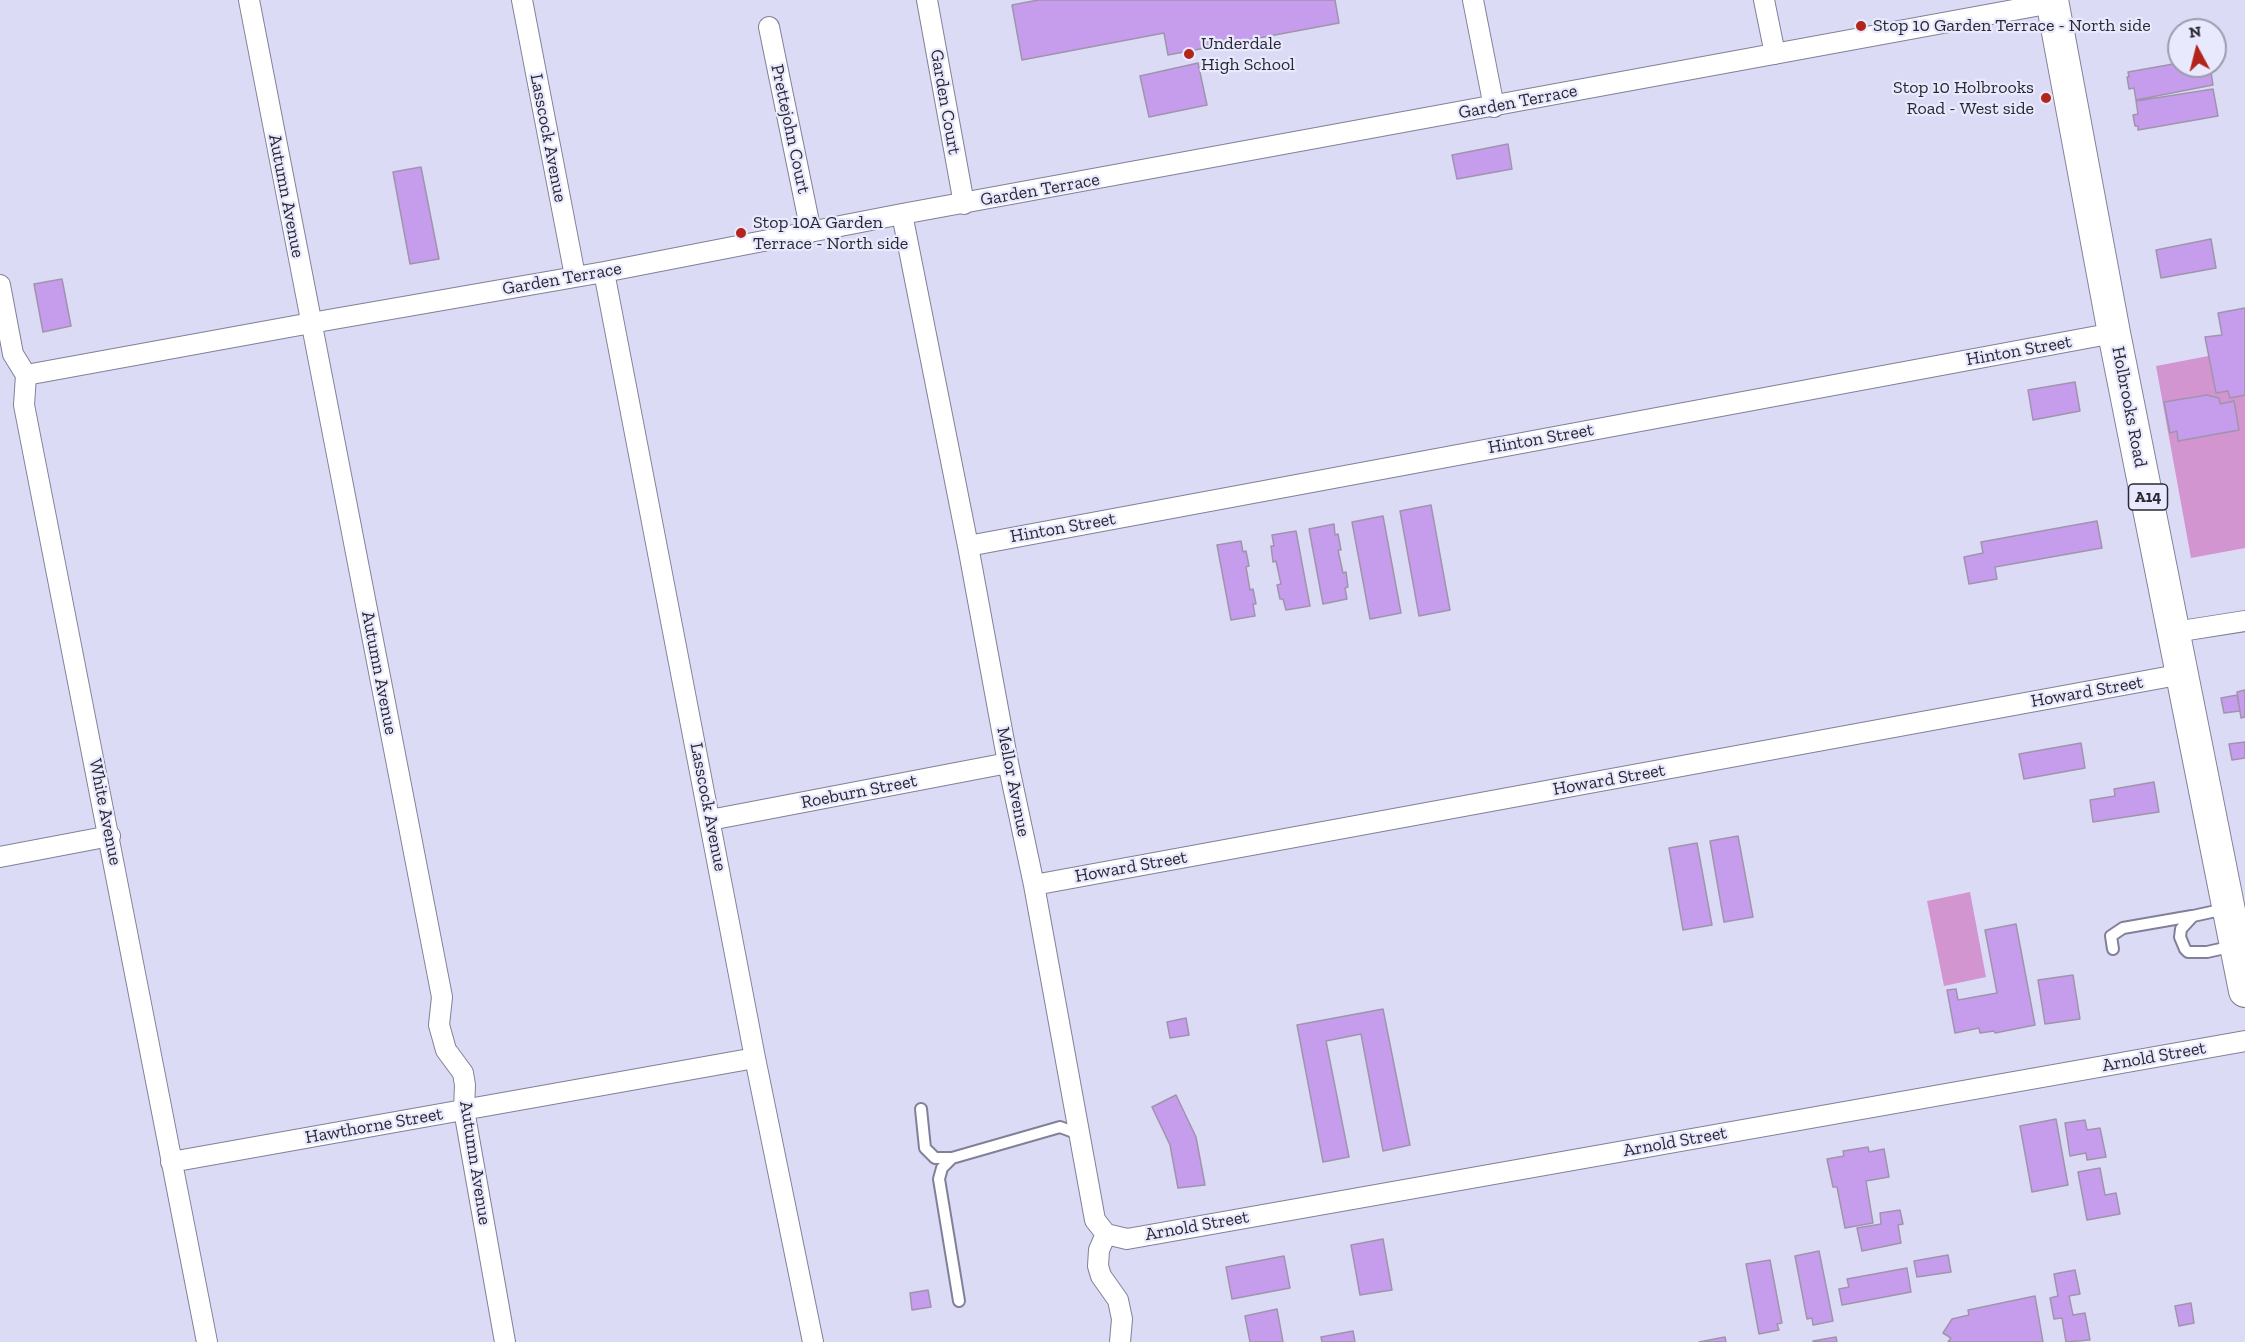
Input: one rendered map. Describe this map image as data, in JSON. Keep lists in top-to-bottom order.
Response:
{
  "streets": {
    "main road": ["Holbrooks Road", "A14"],
    "street": [
      "Garden Court",
      "Garden Terrace",
      "Prettejohn Court",
      "Lasscock Avenue",
      "Autumn Avenue",
      "Hinton Street",
      "Howard Street",
      "Mellor Avenue",
      "Roeburn Street",
      "White Avenue",
      "Arnold Street",
      "Hawthorne Street"
    ]
  },
  "crossings": [
    ["Garden Court", "Garden Terrace"],
    ["Garden Terrace", "Prettejohn Court"],
    ["Garden Terrace", "Lasscock Avenue"],
    ["Garden Terrace", "Autumn Avenue"],
    ["Garden Terrace", "Holbrooks Road"],
    ["Garden Terrace", "Mellor Avenue"],
    ["Garden Terrace", "White Avenue"],
    ["Lasscock Avenue", "Roeburn Street"],
    ["Lasscock Avenue", "Hawthorne Street"],
    ["Autumn Avenue", "Hawthorne Street"],
    ["Hinton Street", "Holbrooks Road"],
    ["Hinton Street", "Mellor Avenue"],
    ["Holbrooks Road", "Howard Street"],
    ["Howard Street", "Mellor Avenue"],
    ["Mellor Avenue", "Roeburn Street"],
    ["Mellor Avenue", "Arnold Street"],
    ["White Avenue", "Hawthorne Street"]
  ],
  "places": [
    "Stop 10 Garden Terrace - North side",
    "Underdale High School",
    "Stop 10 Holbrooks Road - West side",
    "Stop 10A Garden Terrace - North side"
  ],
  "north": "top"
}
